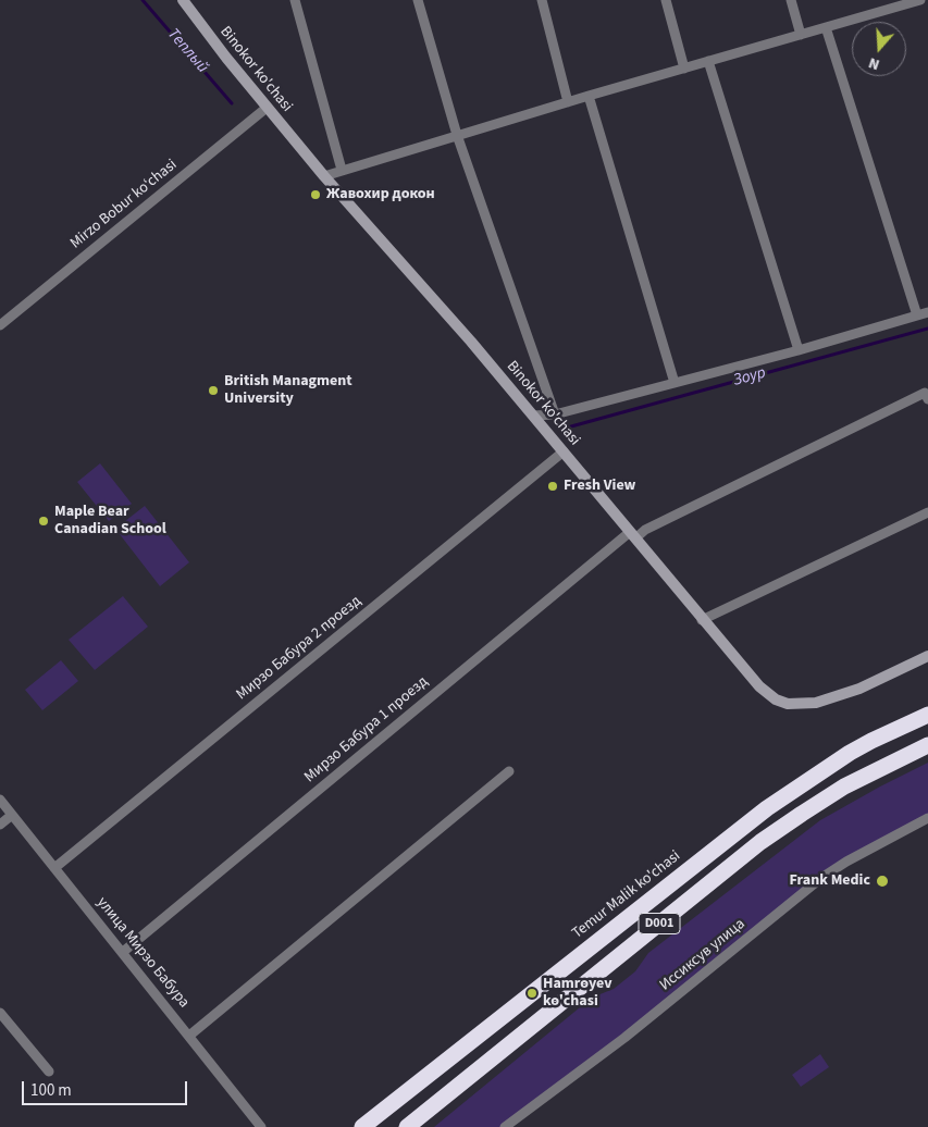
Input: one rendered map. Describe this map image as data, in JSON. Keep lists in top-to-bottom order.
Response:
{
  "streets": {
    "highway": ["Temur Malik ko'chasi", "D001"],
    "main road": ["Binokor ko'chasi"],
    "street": [
      "Mirzo Bobur ko‘chasi",
      "Мирзо Бабура 2 проезд",
      "Мирзо Бабура 1 проезд",
      "улица Мирзо Бабура",
      "Иссиксув улица"
    ]
  },
  "crossings": [
    ["Binokor ko'chasi", "Mirzo Bobur ko‘chasi"],
    ["Binokor ko'chasi", "Мирзо Бабура 2 проезд"],
    ["Binokor ko'chasi", "Мирзо Бабура 1 проезд"],
    ["Мирзо Бабура 2 проезд", "улица Мирзо Бабура"],
    ["Мирзо Бабура 1 проезд", "улица Мирзо Бабура"]
  ],
  "water": ["Теплый", "Зоур"],
  "places": [
    "Жавохир докон",
    "British Managment University",
    "Fresh View",
    "Maple Bear Canadian School",
    "Frank Medic",
    "Hamroyev ko'chasi"
  ],
  "scale_bar": "100 m",
  "north": "bottom"
}
